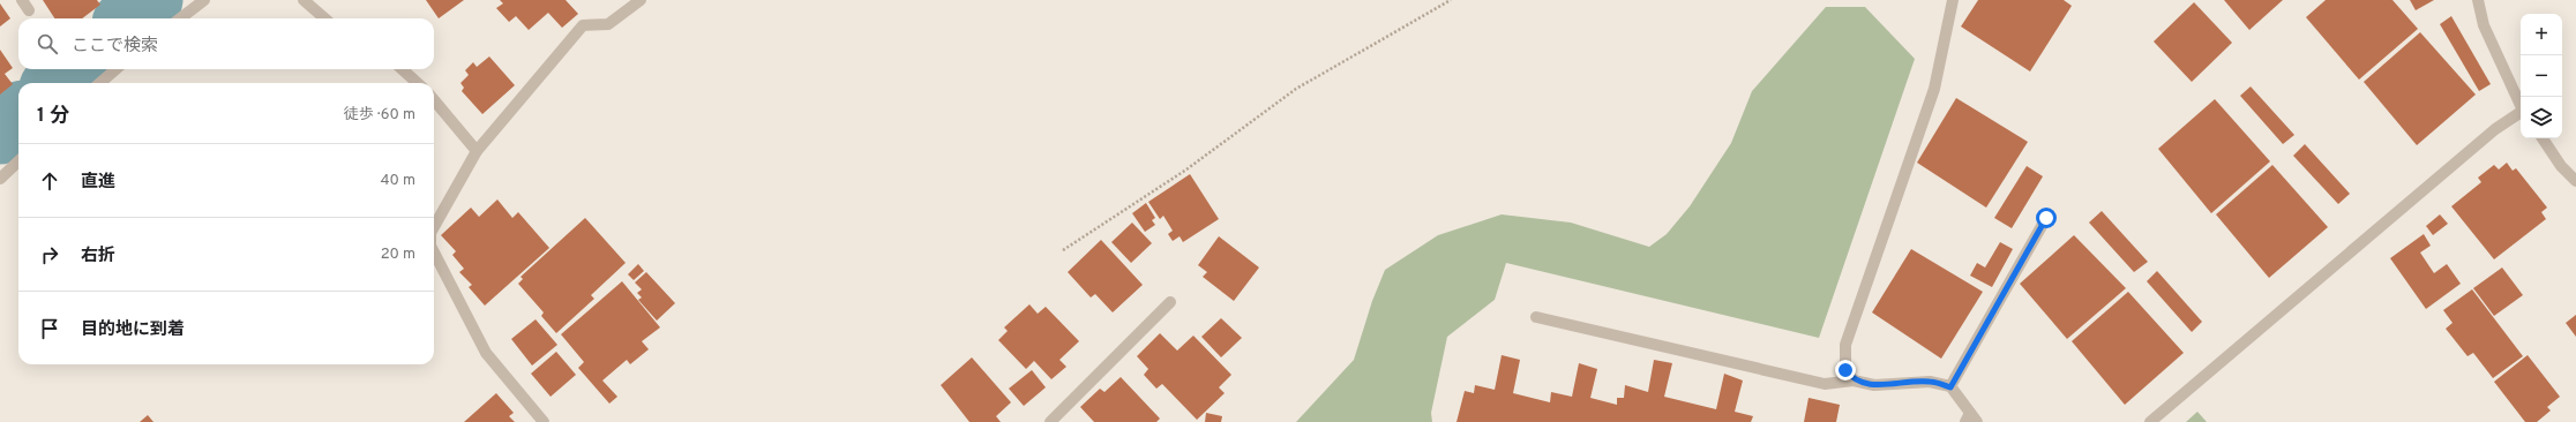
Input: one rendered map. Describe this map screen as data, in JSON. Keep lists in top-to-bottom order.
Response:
{
  "page": {
    "map_buttons": ["+", "−"],
    "search": "ここで検索",
    "heading": ["1 分", "徒歩 · 60 m"],
    "list": [
      ["直進", "40 m"],
      ["右折", "20 m"],
      "目的地に到着"
    ]
  }
}
